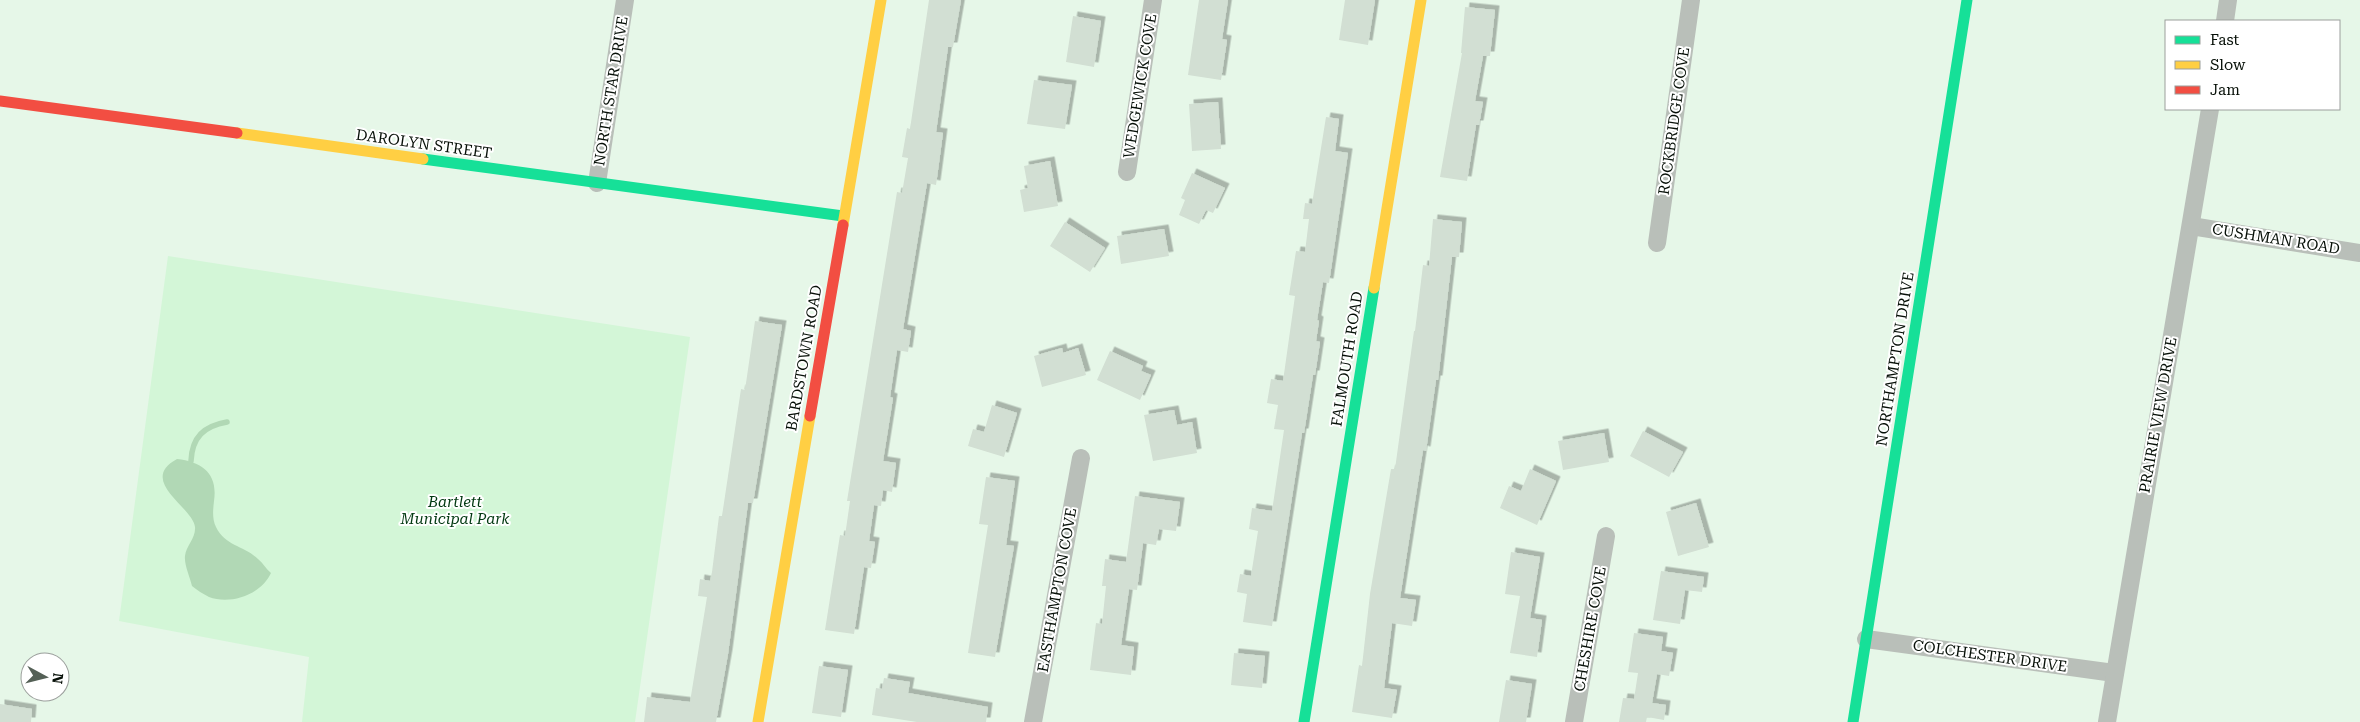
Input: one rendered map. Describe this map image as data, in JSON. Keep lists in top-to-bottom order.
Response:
{
  "streets": {
    "street": [
      "WEDGEWICK COVE",
      "NORTH STAR DRIVE",
      "ROCKBRIDGE COVE",
      "DAROLYN STREET",
      "CUSHMAN ROAD",
      "BARDSTOWN ROAD",
      "FALMOUTH ROAD",
      "NORTHAMPTON DRIVE",
      "PRAIRIE VIEW DRIVE",
      "EASTHAMPTON COVE",
      "CHESHIRE COVE",
      "COLCHESTER DRIVE"
    ]
  },
  "crossings": [
    ["NORTH STAR DRIVE", "DAROLYN STREET"],
    ["DAROLYN STREET", "BARDSTOWN ROAD"],
    ["CUSHMAN ROAD", "PRAIRIE VIEW DRIVE"],
    ["NORTHAMPTON DRIVE", "COLCHESTER DRIVE"],
    ["PRAIRIE VIEW DRIVE", "COLCHESTER DRIVE"]
  ],
  "parks": ["Bartlett Municipal Park"],
  "legend": ["Fast", "Slow", "Jam"],
  "north": "right"
}
